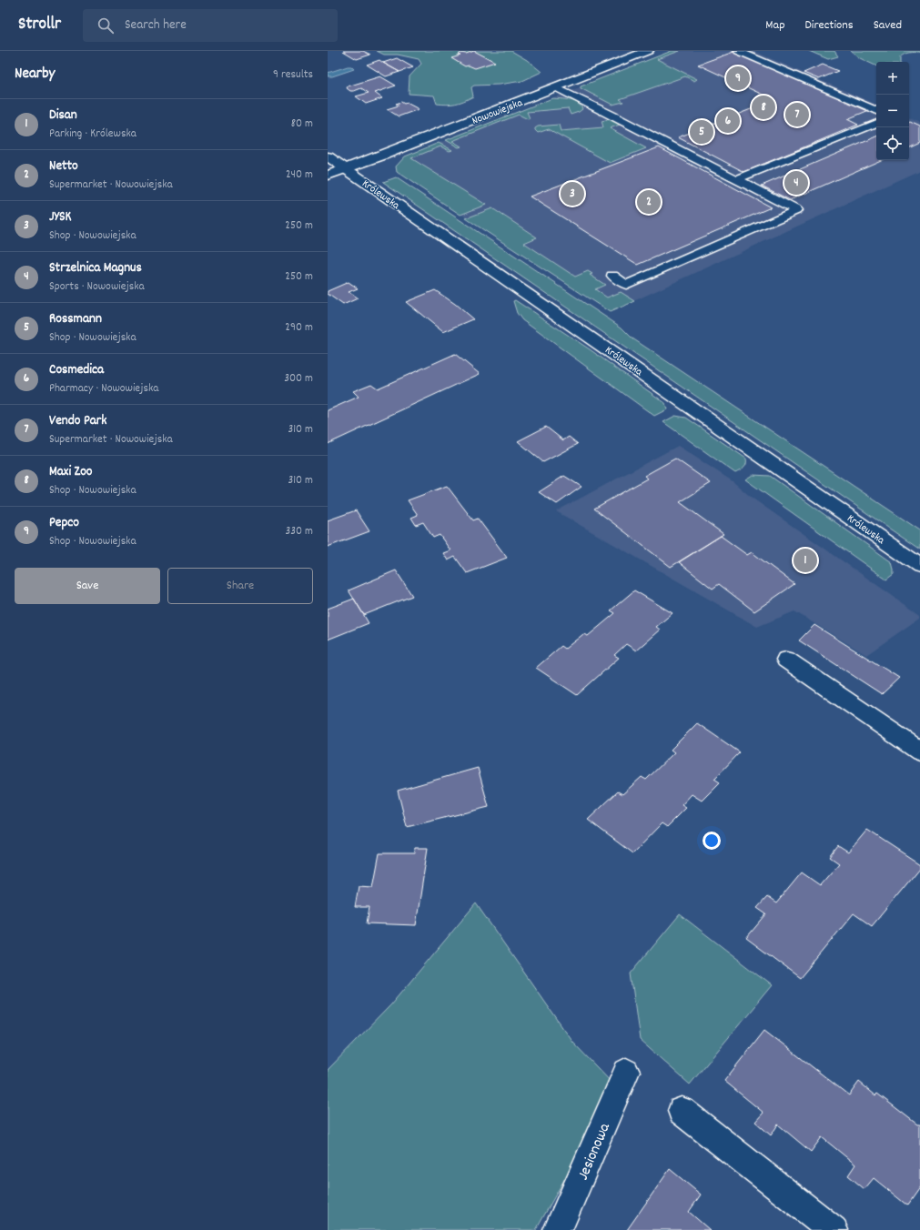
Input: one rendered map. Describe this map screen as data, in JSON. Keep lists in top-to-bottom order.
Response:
{
  "streets": {
    "main road": ["Nowowiejska", "Królewska", "Jesionowa"]
  },
  "crossings": [
    ["Nowowiejska", "Królewska"]
  ],
  "page": {
    "header": "Strollr",
    "search": "Search here",
    "nav": ["Map", "Directions", "Saved"],
    "heading": ["Nearby", "9 results"],
    "map_buttons": ["+", "−"],
    "pins": [
      "9",
      "8",
      "7",
      "6",
      "5",
      "4",
      "3",
      "2",
      "1"
    ],
    "list": [
      {
        "mark": "1",
        "name": "Disan",
        "note": "Parking · Królewska",
        "value": "80 m"
      },
      {
        "mark": "2",
        "name": "Netto",
        "note": "Supermarket · Nowowiejska",
        "value": "240 m"
      },
      {
        "mark": "3",
        "name": "JYSK",
        "note": "Shop · Nowowiejska",
        "value": "250 m"
      },
      {
        "mark": "4",
        "name": "Strzelnica Magnus",
        "note": "Sports · Nowowiejska",
        "value": "250 m"
      },
      {
        "mark": "5",
        "name": "Rossmann",
        "note": "Shop · Nowowiejska",
        "value": "290 m"
      },
      {
        "mark": "6",
        "name": "Cosmedica",
        "note": "Pharmacy · Nowowiejska",
        "value": "300 m"
      },
      {
        "mark": "7",
        "name": "Vendo Park",
        "note": "Supermarket · Nowowiejska",
        "value": "310 m"
      },
      {
        "mark": "8",
        "name": "Maxi Zoo",
        "note": "Shop · Nowowiejska",
        "value": "310 m"
      },
      {
        "mark": "9",
        "name": "Pepco",
        "note": "Shop · Nowowiejska",
        "value": "330 m"
      }
    ],
    "buttons": ["Save", "Share"]
  }
}
